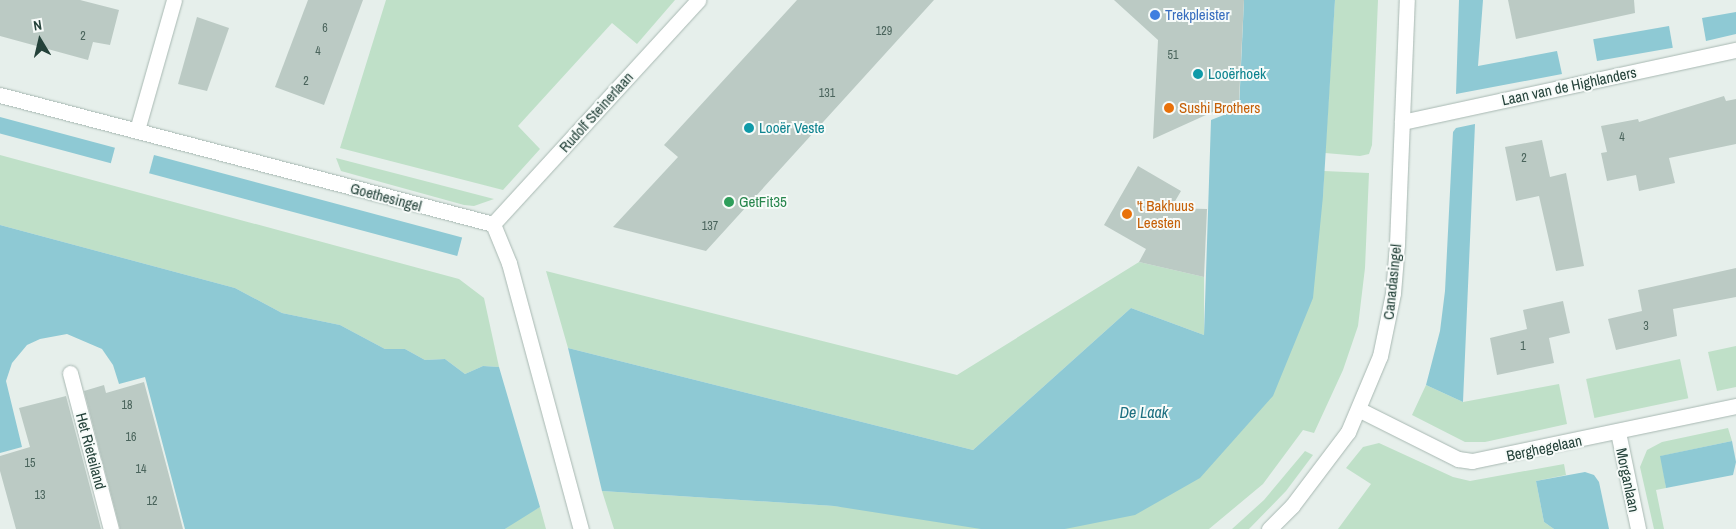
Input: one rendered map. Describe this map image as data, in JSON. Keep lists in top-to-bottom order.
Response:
{
  "streets": {
    "street": [
      "Laan van de Highlanders",
      "Rudolf Steinerlaan",
      "Goethesingel",
      "Canadasingel",
      "Berghegelaan",
      "Het Rieteiland",
      "Morganlaan"
    ]
  },
  "crossings": [
    ["Laan van de Highlanders", "Canadasingel"],
    ["Rudolf Steinerlaan", "Goethesingel"],
    ["Canadasingel", "Berghegelaan"],
    ["Berghegelaan", "Morganlaan"]
  ],
  "water": ["De Laak"],
  "places": [
    "Trekpleister",
    "Looërhoek",
    "Sushi Brothers",
    "Looër Veste",
    "GetFit35",
    "'t Bakhuus Leesten"
  ],
  "house_numbers": [
    "6",
    "129",
    "2",
    "4",
    "51",
    "2",
    "131",
    "4",
    "2",
    "137",
    "3",
    "1",
    "18",
    "16",
    "15",
    "14",
    "13",
    "12"
  ],
  "north": "top"
}
